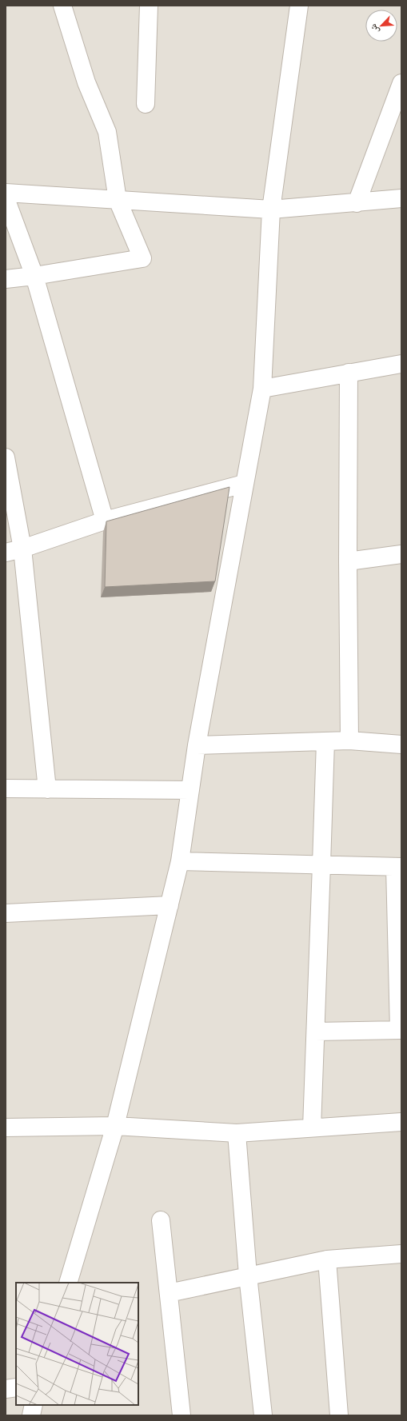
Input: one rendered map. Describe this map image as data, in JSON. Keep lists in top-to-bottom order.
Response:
{
  "north": "bottom left"
}
